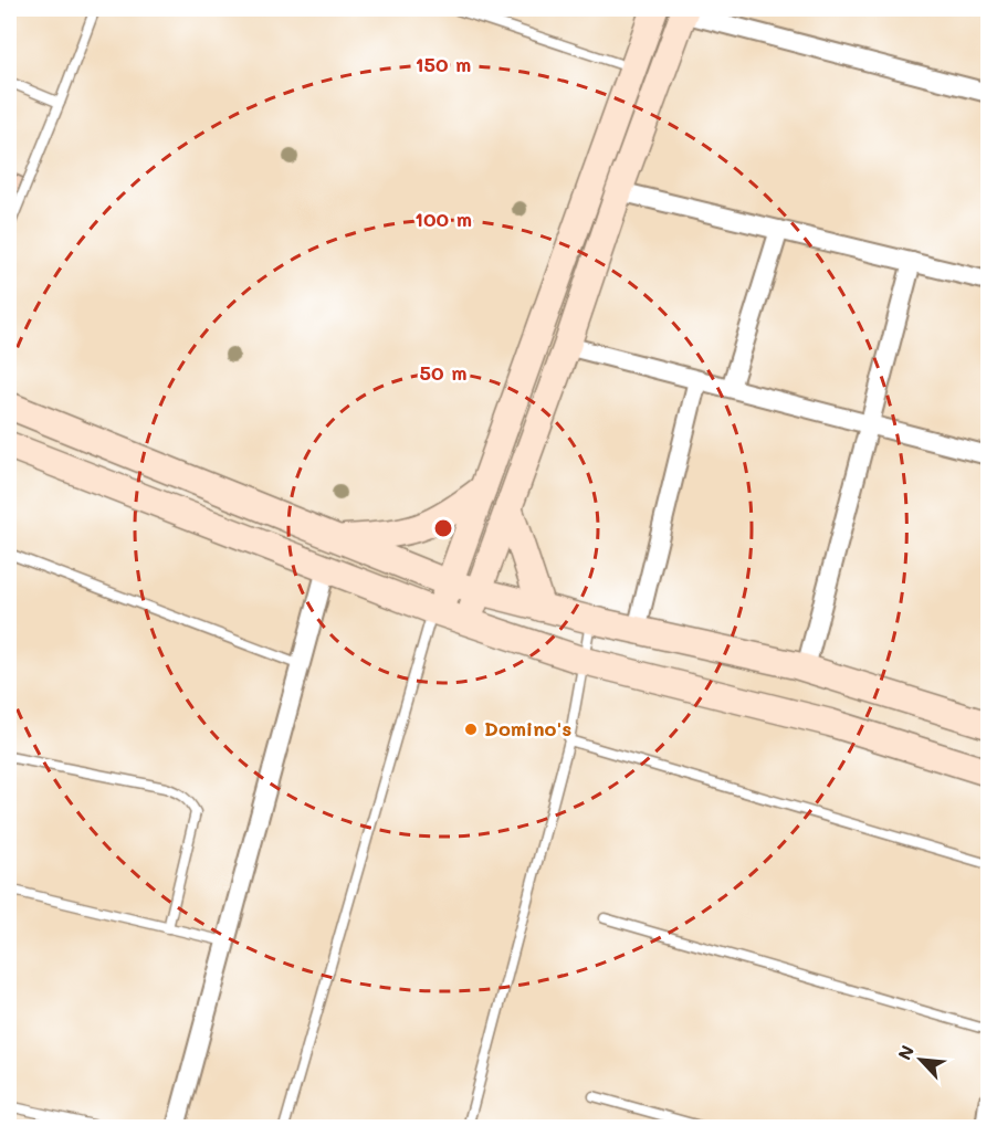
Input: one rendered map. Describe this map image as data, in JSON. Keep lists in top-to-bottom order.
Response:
{
  "places": ["Domino's"],
  "north": "top left",
  "rings": ["150 m", "100 m", "50 m"]
}
